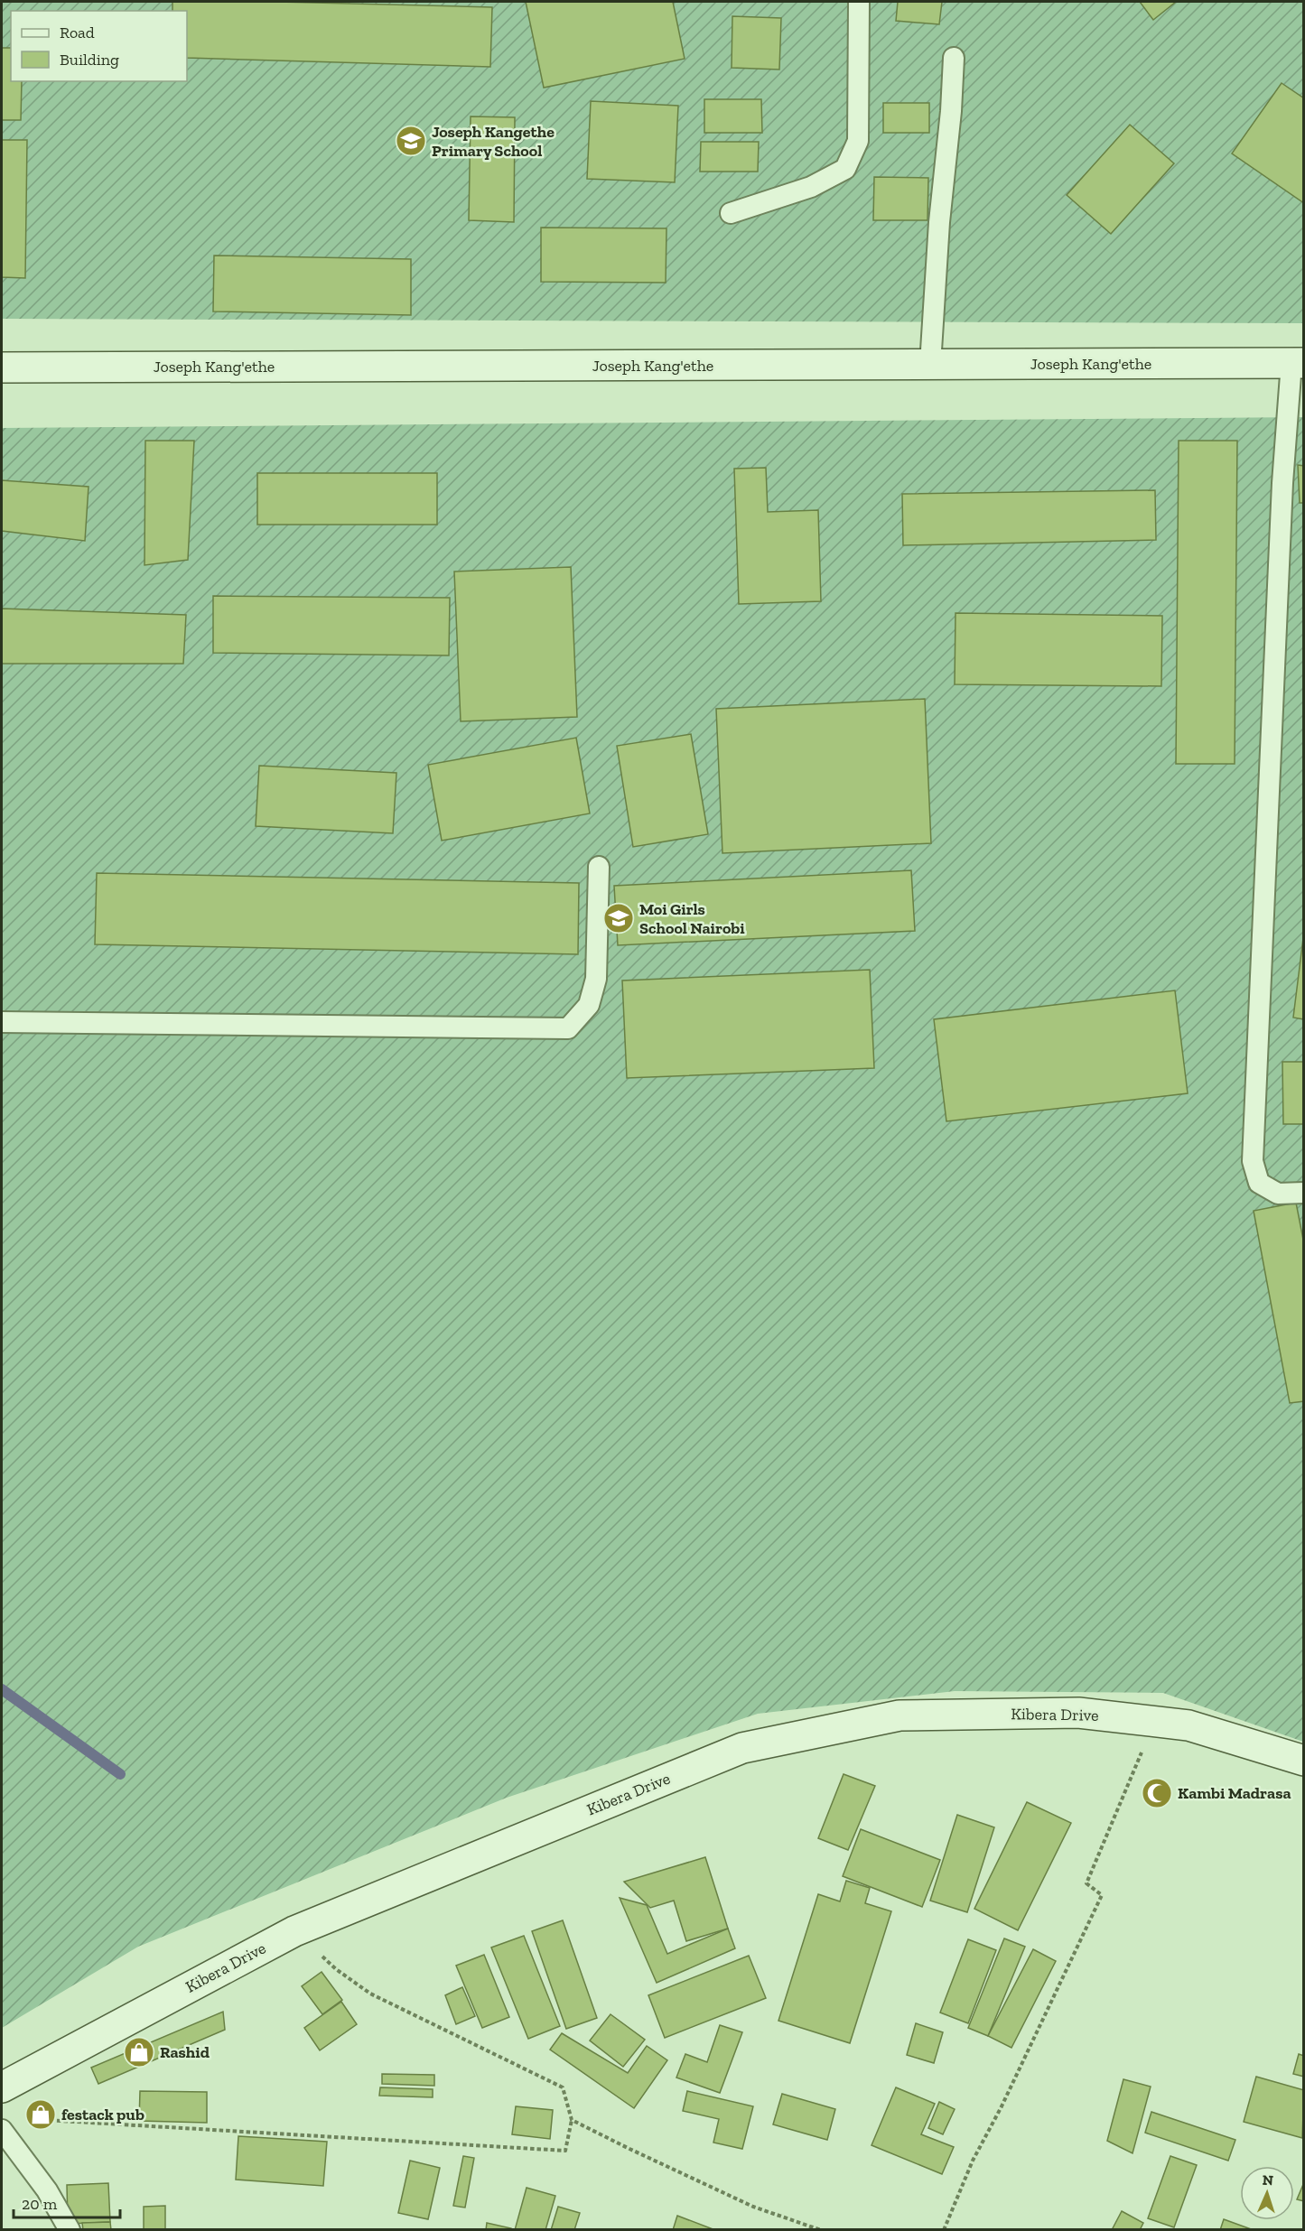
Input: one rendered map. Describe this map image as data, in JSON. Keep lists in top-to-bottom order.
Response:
{
  "streets": {
    "street": ["Joseph Kang'ethe", "Kibera Drive"]
  },
  "places": {
    "school or university": ["Joseph Kangethe Primary School", "Moi Girls School Nairobi"],
    "mosque": ["Kambi Madrasa"],
    "shop": ["Rashid", "festack pub"]
  },
  "legend": ["Road", "Building"],
  "scale_bar": "20 m",
  "north": "top"
}
